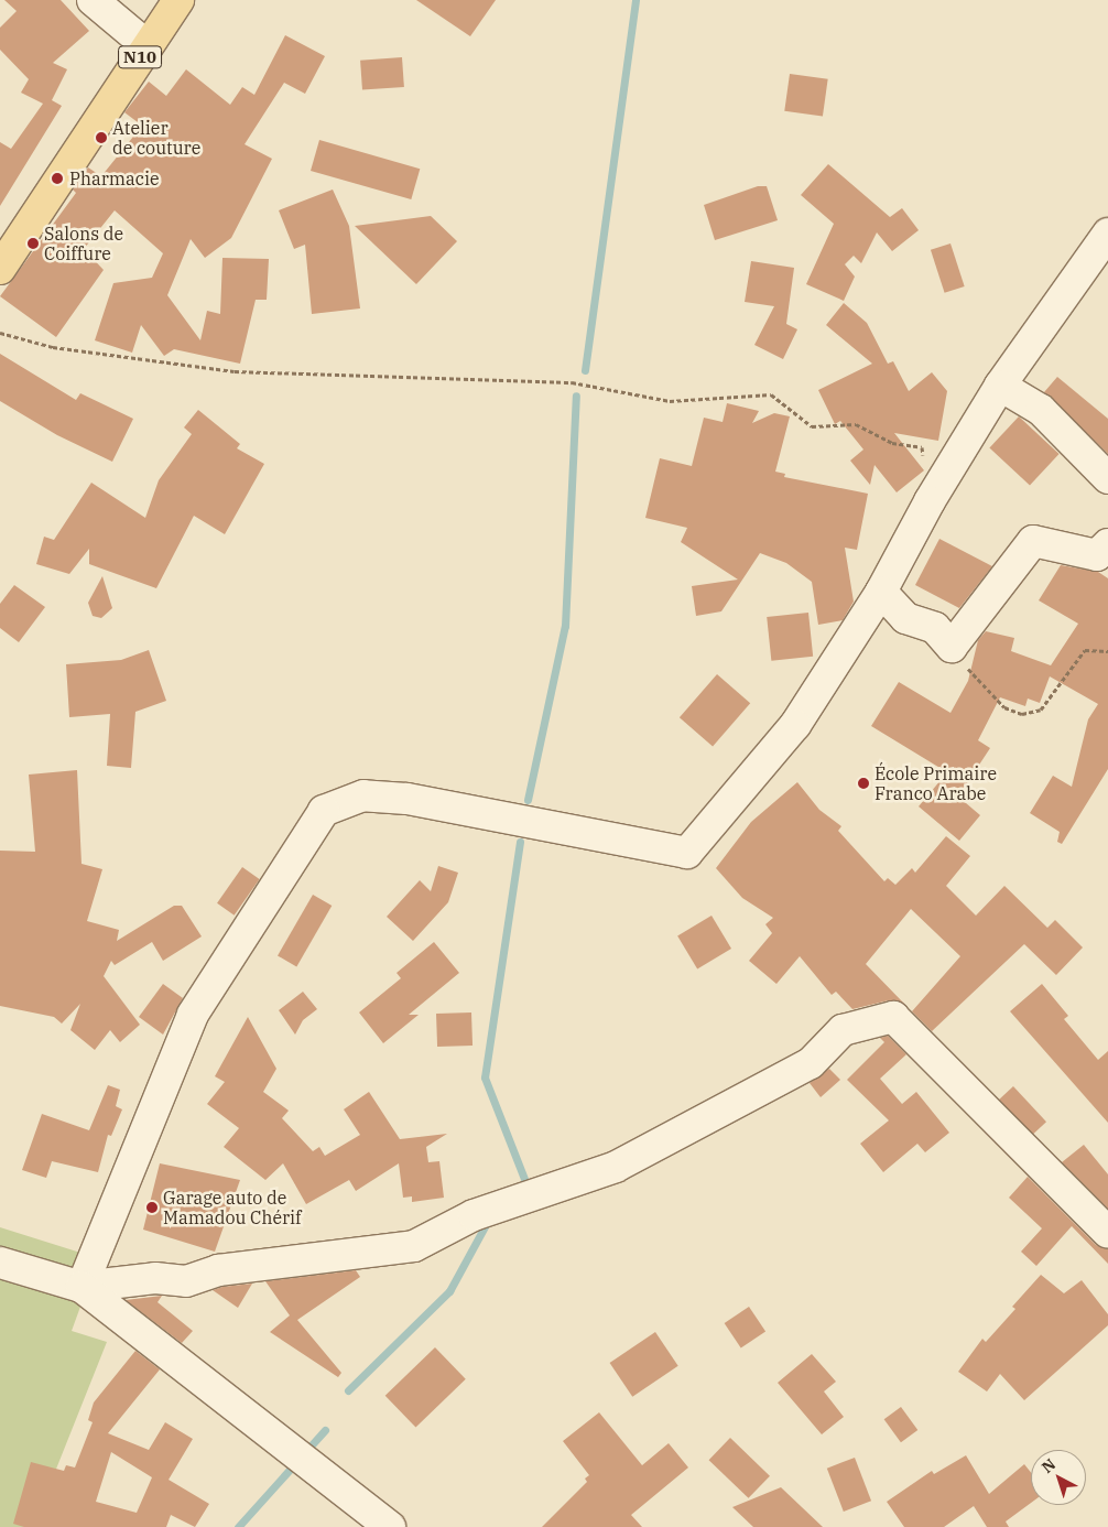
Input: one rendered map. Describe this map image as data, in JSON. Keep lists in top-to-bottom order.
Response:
{
  "streets": {
    "main road": ["N10"]
  },
  "places": [
    "Atelier de couture",
    "Pharmacie",
    "Salons de Coiffure",
    "École Primaire Franco Arabe",
    "Garage auto de Mamadou Chérif"
  ],
  "north": "top left"
}
